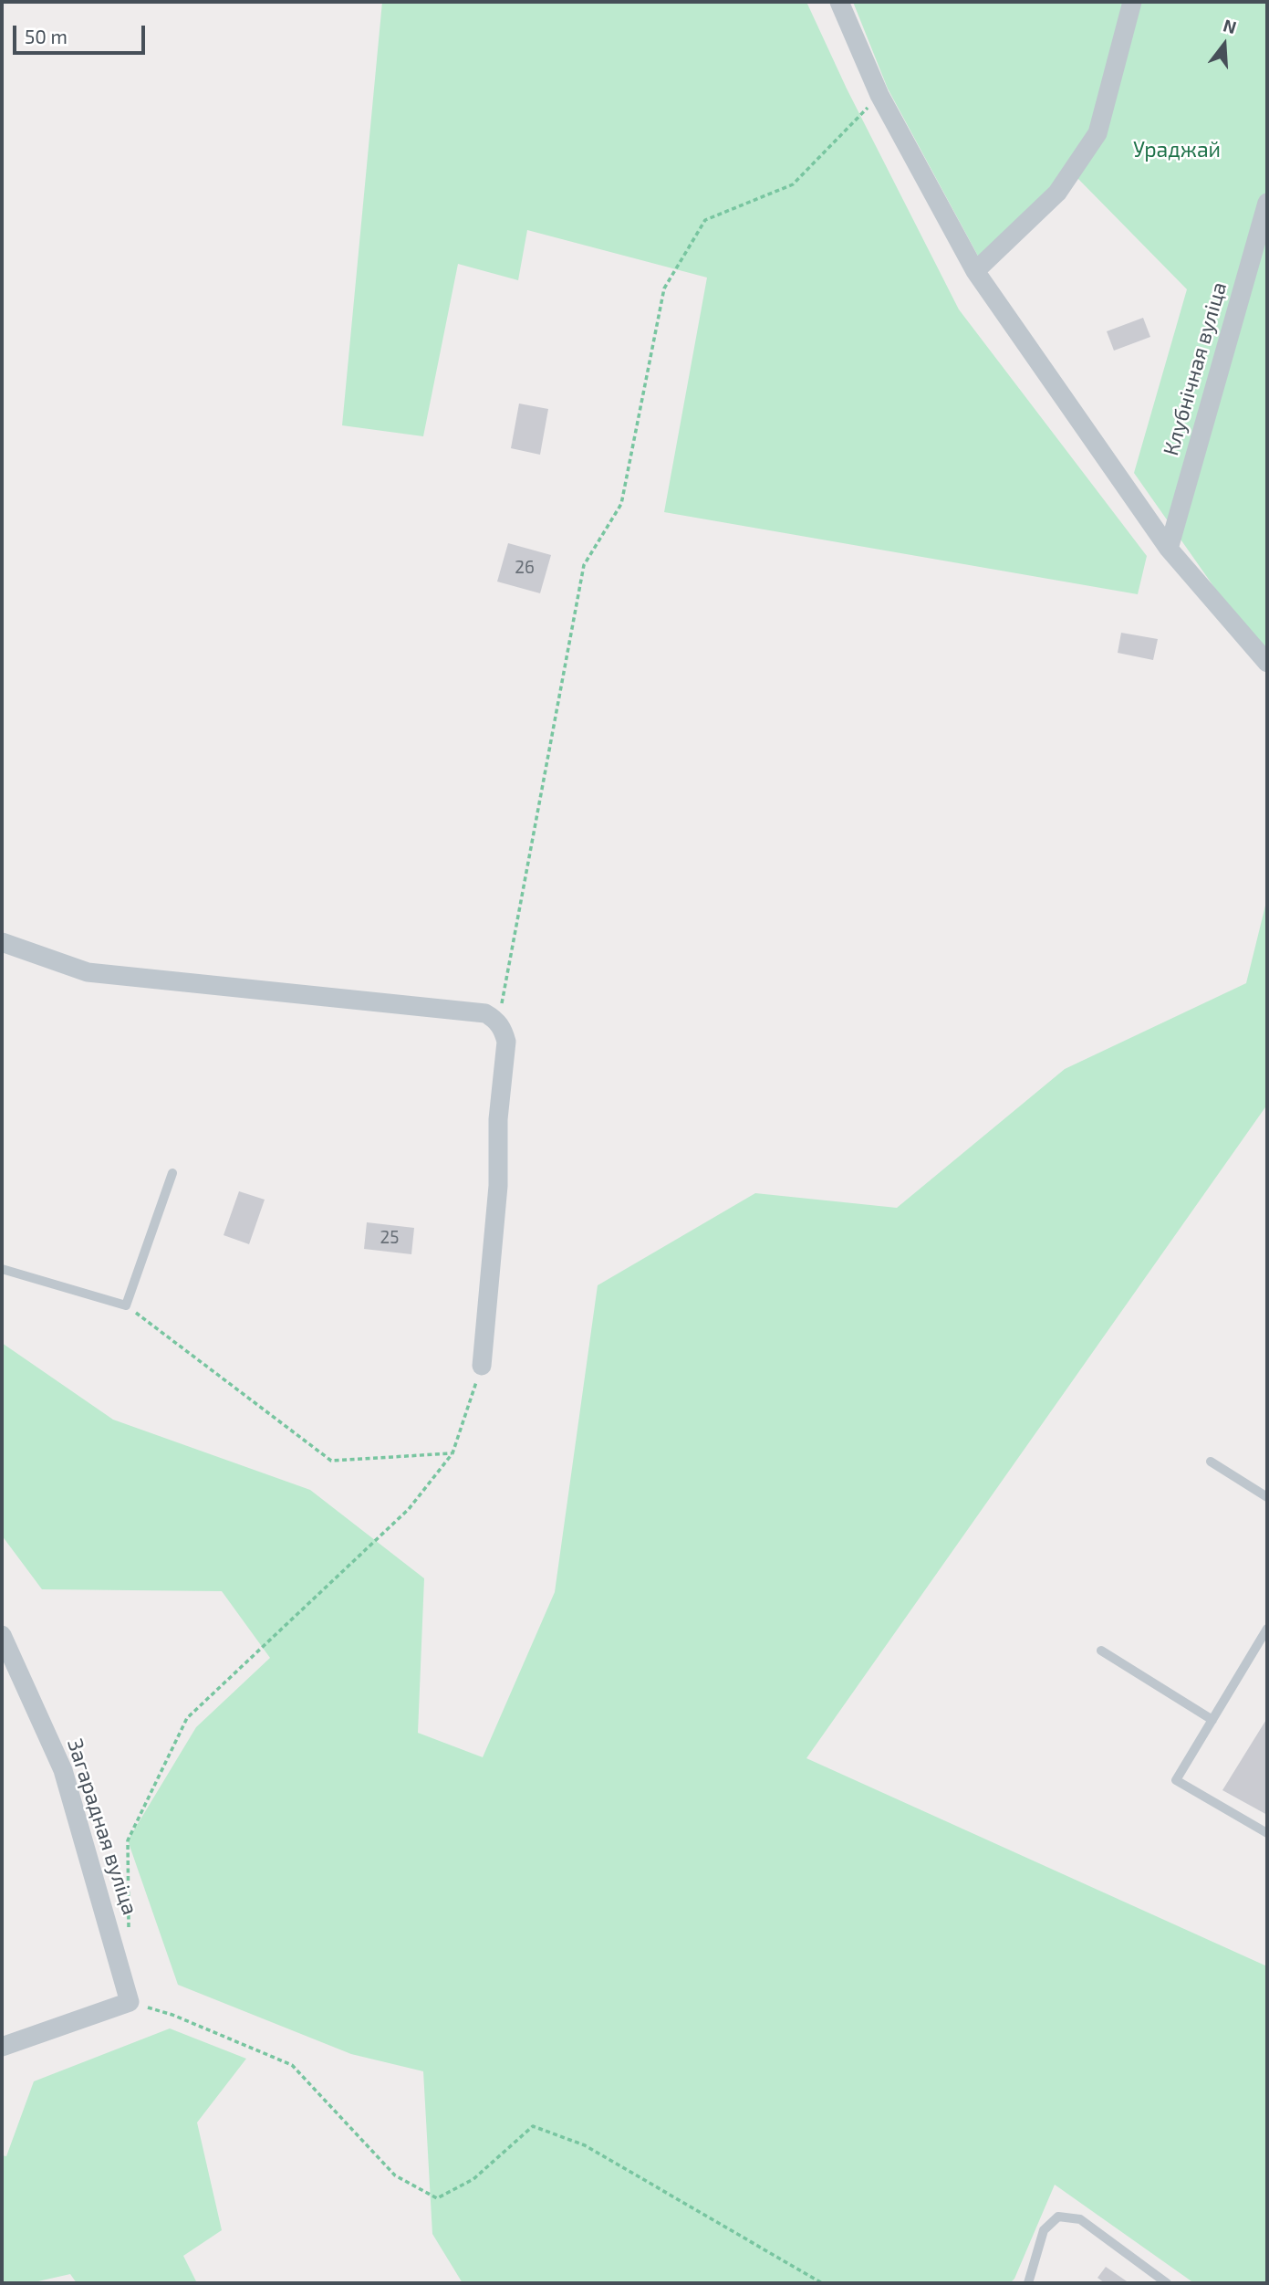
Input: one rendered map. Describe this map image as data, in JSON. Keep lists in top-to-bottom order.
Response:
{
  "streets": {
    "street": ["Клубнічная вуліца", "Загарадная вуліца"]
  },
  "parks": ["Ураджай"],
  "house_numbers": ["26", "25"],
  "scale_bar": "50 m",
  "north": "top"
}
